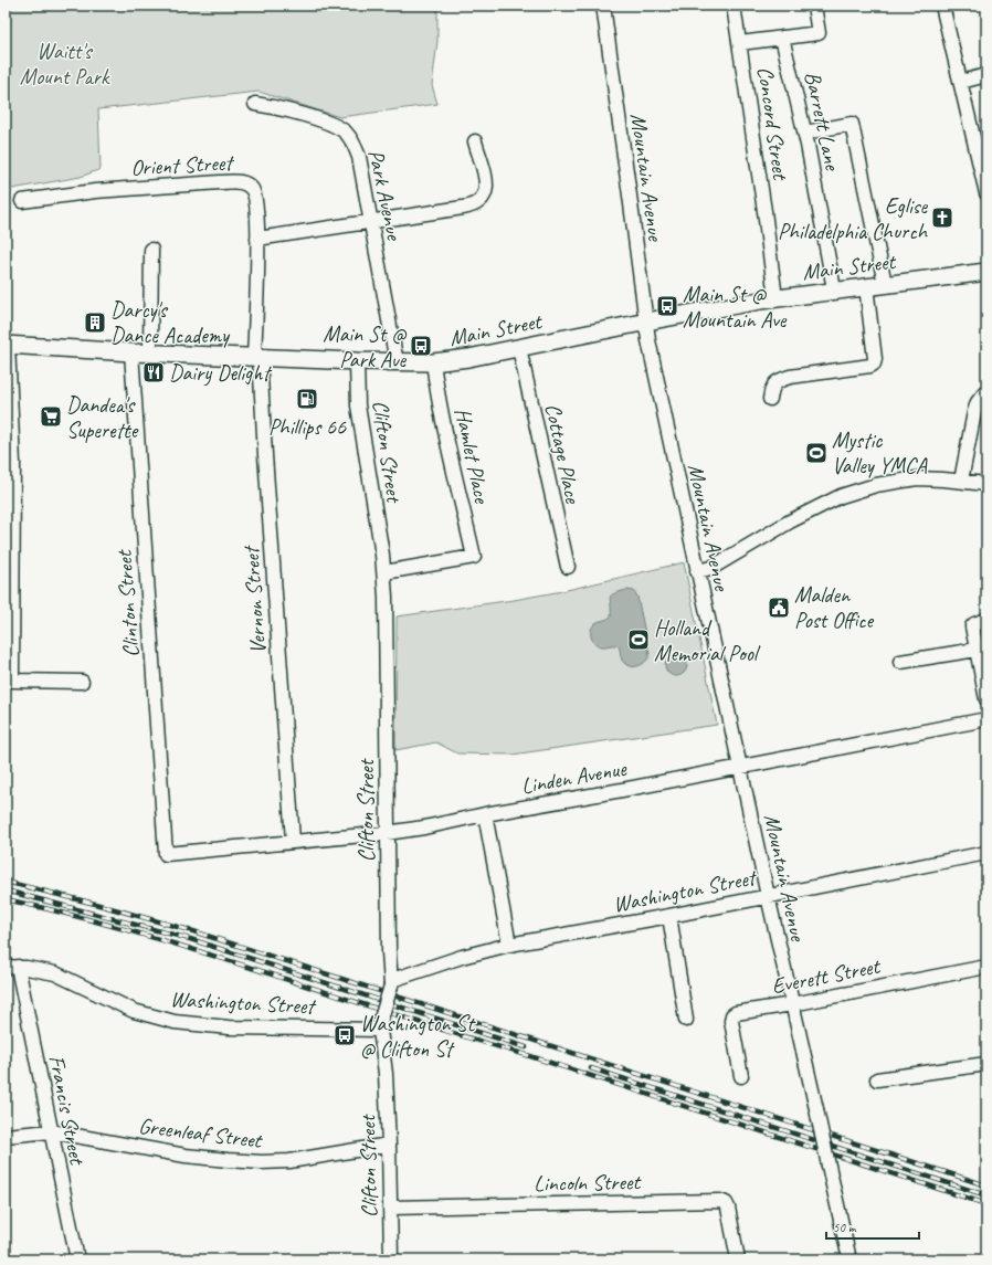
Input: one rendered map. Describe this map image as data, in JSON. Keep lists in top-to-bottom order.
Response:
{
  "streets": {
    "main road": ["Main Street"],
    "street": [
      "Barrett Lane",
      "Concord Street",
      "Orient Street",
      "Mountain Avenue",
      "Park Avenue",
      "Clifton Street",
      "Cottage Place",
      "Hamlet Place",
      "Vernon Street",
      "Clinton Street",
      "Linden Avenue",
      "Washington Street",
      "Everett Street",
      "Francis Street",
      "Greenleaf Street",
      "Lincoln Street"
    ]
  },
  "crossings": [
    ["Barrett Lane", "Main Street"],
    ["Concord Street", "Main Street"],
    ["Orient Street", "Main Street"],
    ["Orient Street", "Vernon Street"],
    ["Mountain Avenue", "Main Street"],
    ["Mountain Avenue", "Linden Avenue"],
    ["Mountain Avenue", "Washington Street"],
    ["Mountain Avenue", "Everett Street"],
    ["Park Avenue", "Main Street"],
    ["Main Street", "Clifton Street"],
    ["Main Street", "Cottage Place"],
    ["Main Street", "Hamlet Place"],
    ["Main Street", "Vernon Street"],
    ["Main Street", "Clinton Street"],
    ["Clifton Street", "Hamlet Place"],
    ["Clifton Street", "Linden Avenue"],
    ["Clifton Street", "Washington Street"],
    ["Clifton Street", "Greenleaf Street"],
    ["Clifton Street", "Lincoln Street"],
    ["Vernon Street", "Linden Avenue"],
    ["Clinton Street", "Linden Avenue"],
    ["Washington Street", "Francis Street"],
    ["Francis Street", "Greenleaf Street"]
  ],
  "parks": ["Waitt's Mount Park"],
  "places": {
    "church": ["Eglise Philadelphia Church"],
    "bus stop": ["Main St @ Mountain Ave", "Main St @ Park Ave", "Washington St @ Clifton St"],
    "building": ["Darcy's Dance Academy"],
    "restaurant": ["Dairy Delight"],
    "fuel station": ["Phillips 66"],
    "supermarket": ["Dandea's Superette"],
    "sports": ["Mystic Valley YMCA", "Holland Memorial Pool"],
    "public building": ["Malden Post Office"]
  },
  "scale_bar": "50 m"
}
